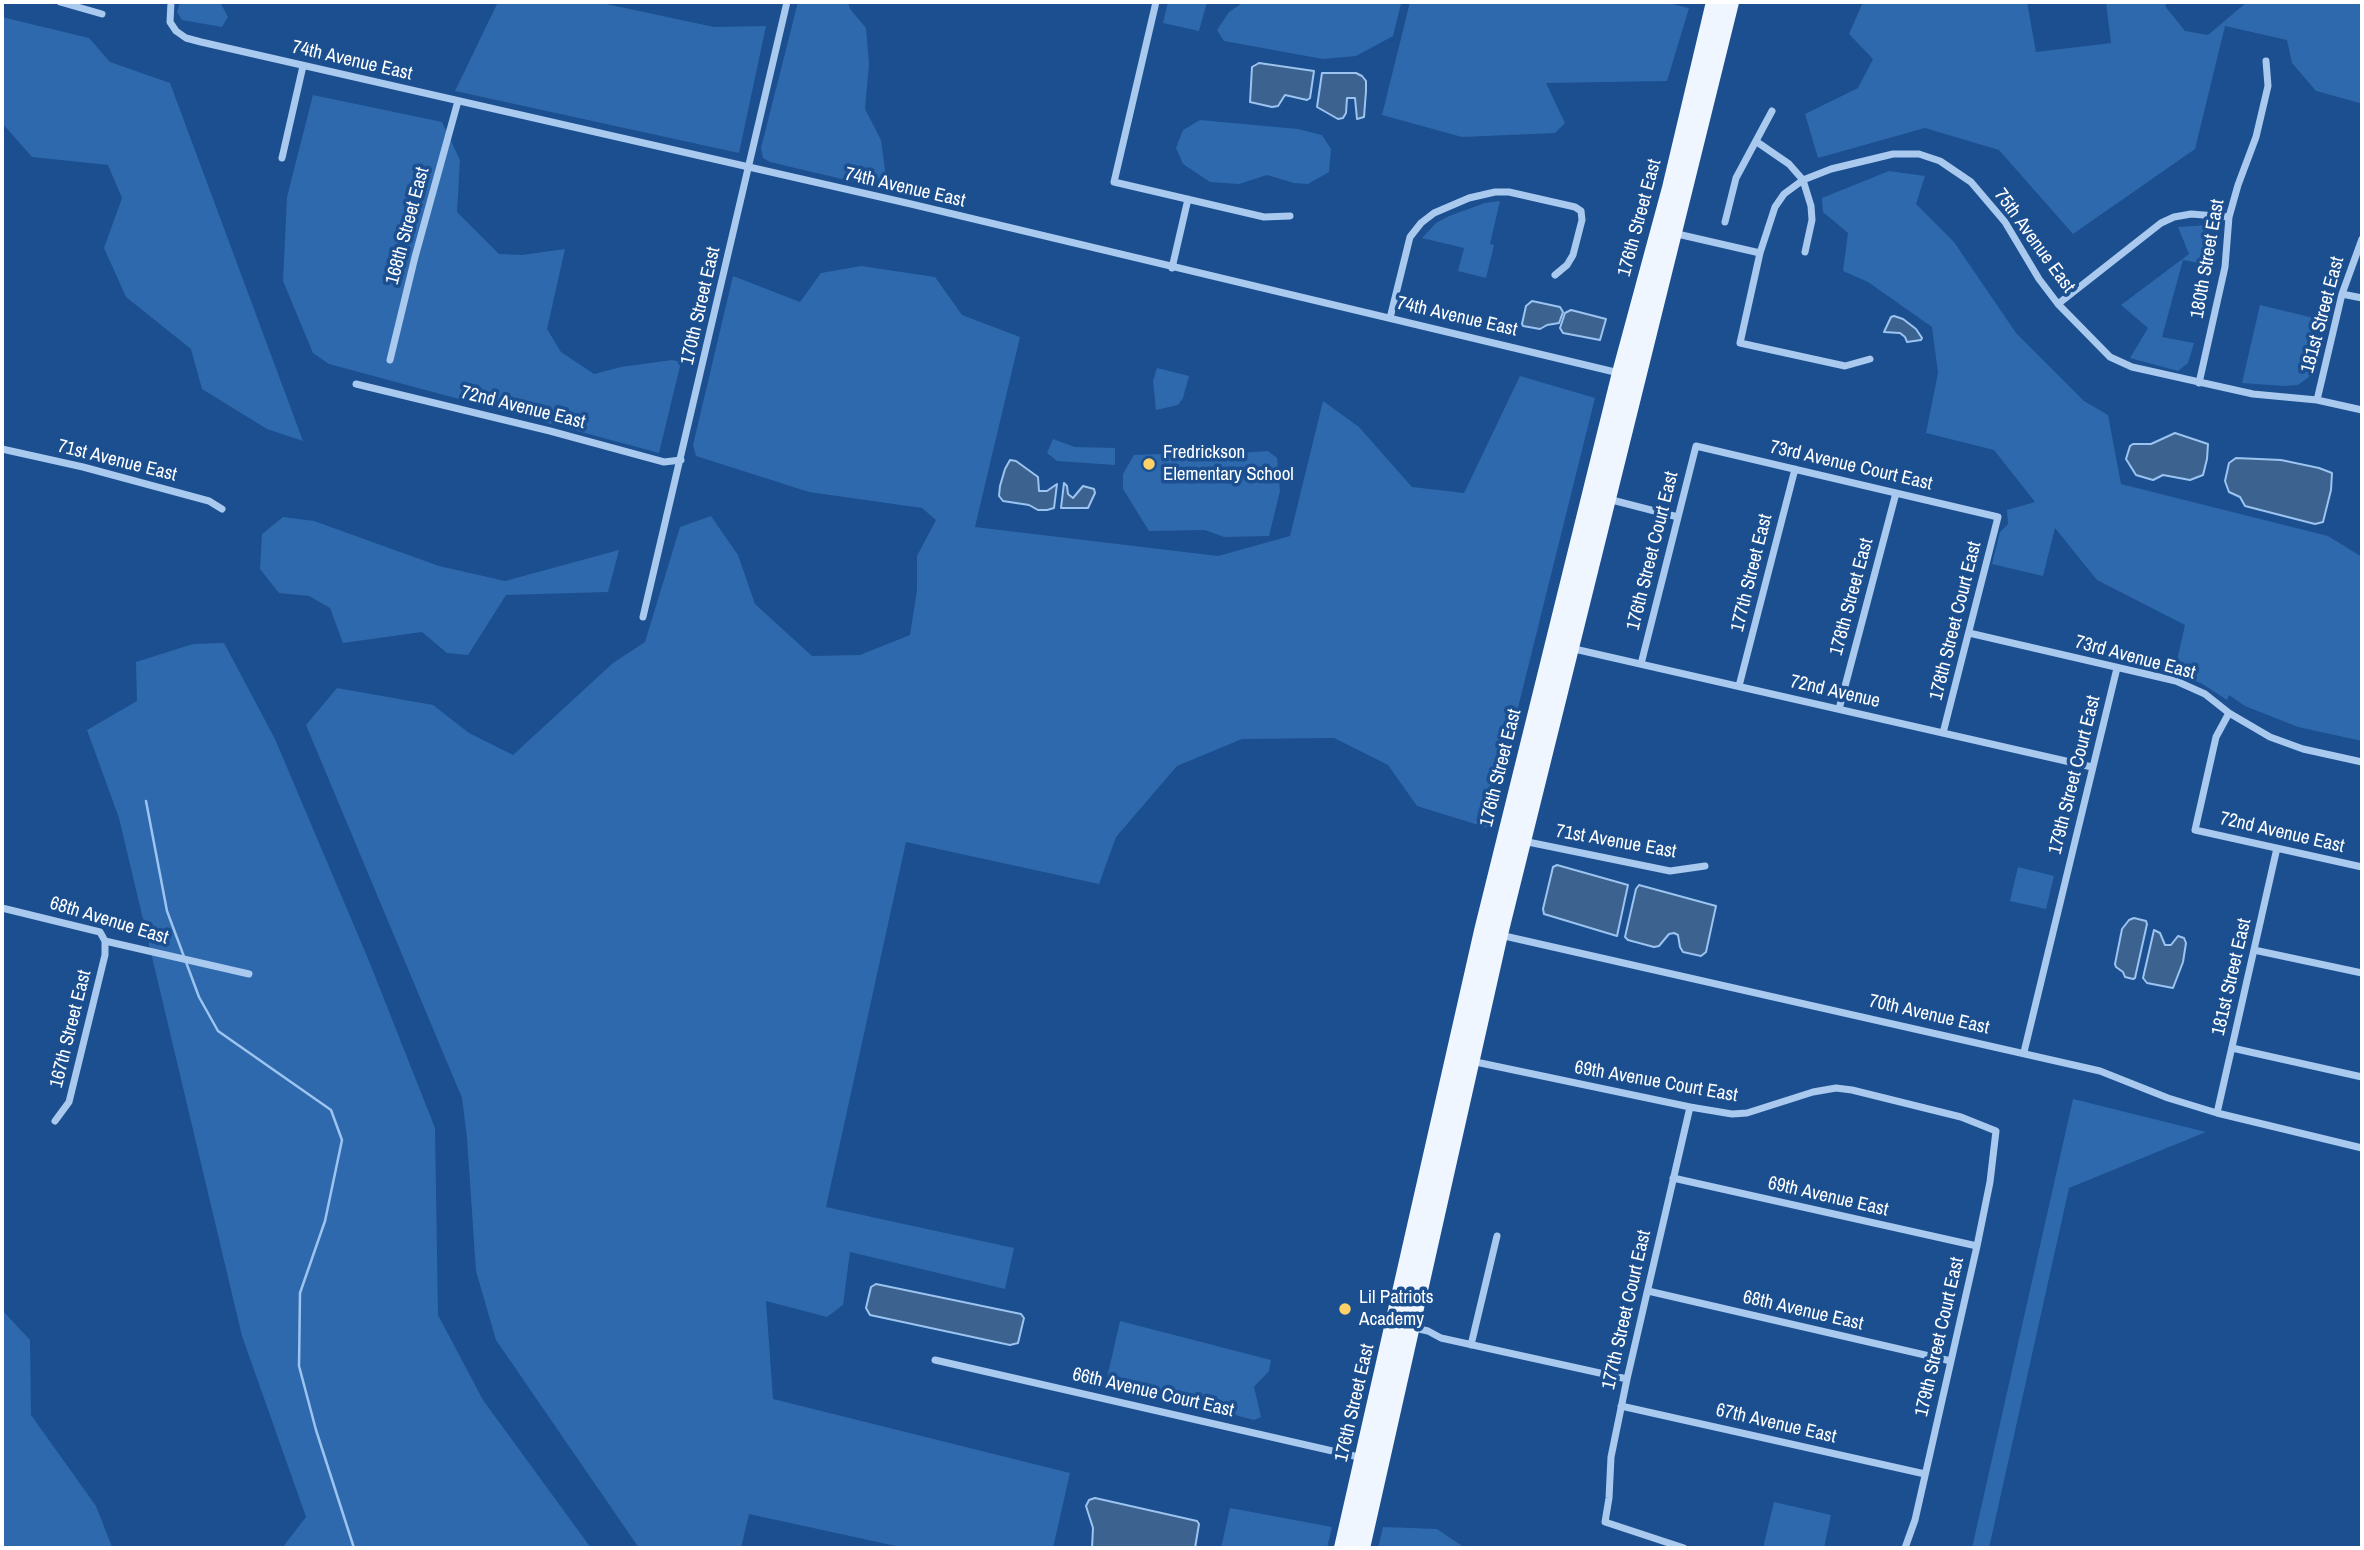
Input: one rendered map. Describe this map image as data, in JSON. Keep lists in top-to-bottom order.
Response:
{
  "streets": {
    "main road": ["176th Street East"],
    "street": [
      "74th Avenue East",
      "168th Street East",
      "75th Avenue East",
      "180th Street East",
      "170th Street East",
      "181st Street East",
      "72nd Avenue East",
      "71st Avenue East",
      "73rd Avenue Court East",
      "176th Street Court East",
      "177th Street East",
      "178th Street East",
      "178th Street Court East",
      "73rd Avenue East",
      "72nd Avenue",
      "179th Street Court East",
      "68th Avenue East",
      "70th Avenue East",
      "167th Street East",
      "69th Avenue Court East",
      "69th Avenue East",
      "177th Street Court East",
      "66th Avenue Court East",
      "67th Avenue East"
    ]
  },
  "crossings": [
    ["74th Avenue East", "176th Street East"],
    ["74th Avenue East", "168th Street East"],
    ["74th Avenue East", "170th Street East"],
    ["176th Street East", "71st Avenue East"],
    ["176th Street East", "72nd Avenue"],
    ["176th Street East", "70th Avenue East"],
    ["176th Street East", "69th Avenue Court East"],
    ["176th Street East", "66th Avenue Court East"],
    ["75th Avenue East", "180th Street East"],
    ["75th Avenue East", "181st Street East"],
    ["170th Street East", "72nd Avenue East"],
    ["181st Street East", "72nd Avenue East"],
    ["181st Street East", "70th Avenue East"],
    ["72nd Avenue East", "73rd Avenue East"],
    ["73rd Avenue Court East", "176th Street Court East"],
    ["73rd Avenue Court East", "177th Street East"],
    ["73rd Avenue Court East", "178th Street East"],
    ["73rd Avenue Court East", "178th Street Court East"],
    ["176th Street Court East", "72nd Avenue"],
    ["177th Street East", "72nd Avenue"],
    ["178th Street East", "72nd Avenue"],
    ["178th Street Court East", "73rd Avenue East"],
    ["178th Street Court East", "72nd Avenue"],
    ["73rd Avenue East", "179th Street Court East"],
    ["72nd Avenue", "179th Street Court East"],
    ["179th Street Court East", "68th Avenue East"],
    ["179th Street Court East", "70th Avenue East"],
    ["179th Street Court East", "69th Avenue Court East"],
    ["179th Street Court East", "69th Avenue East"],
    ["179th Street Court East", "67th Avenue East"],
    ["68th Avenue East", "167th Street East"],
    ["68th Avenue East", "177th Street Court East"],
    ["69th Avenue Court East", "177th Street Court East"],
    ["69th Avenue East", "177th Street Court East"],
    ["177th Street Court East", "67th Avenue East"]
  ],
  "places": ["Fredrickson Elementary School", "Lil Patriots Academy"]
}
